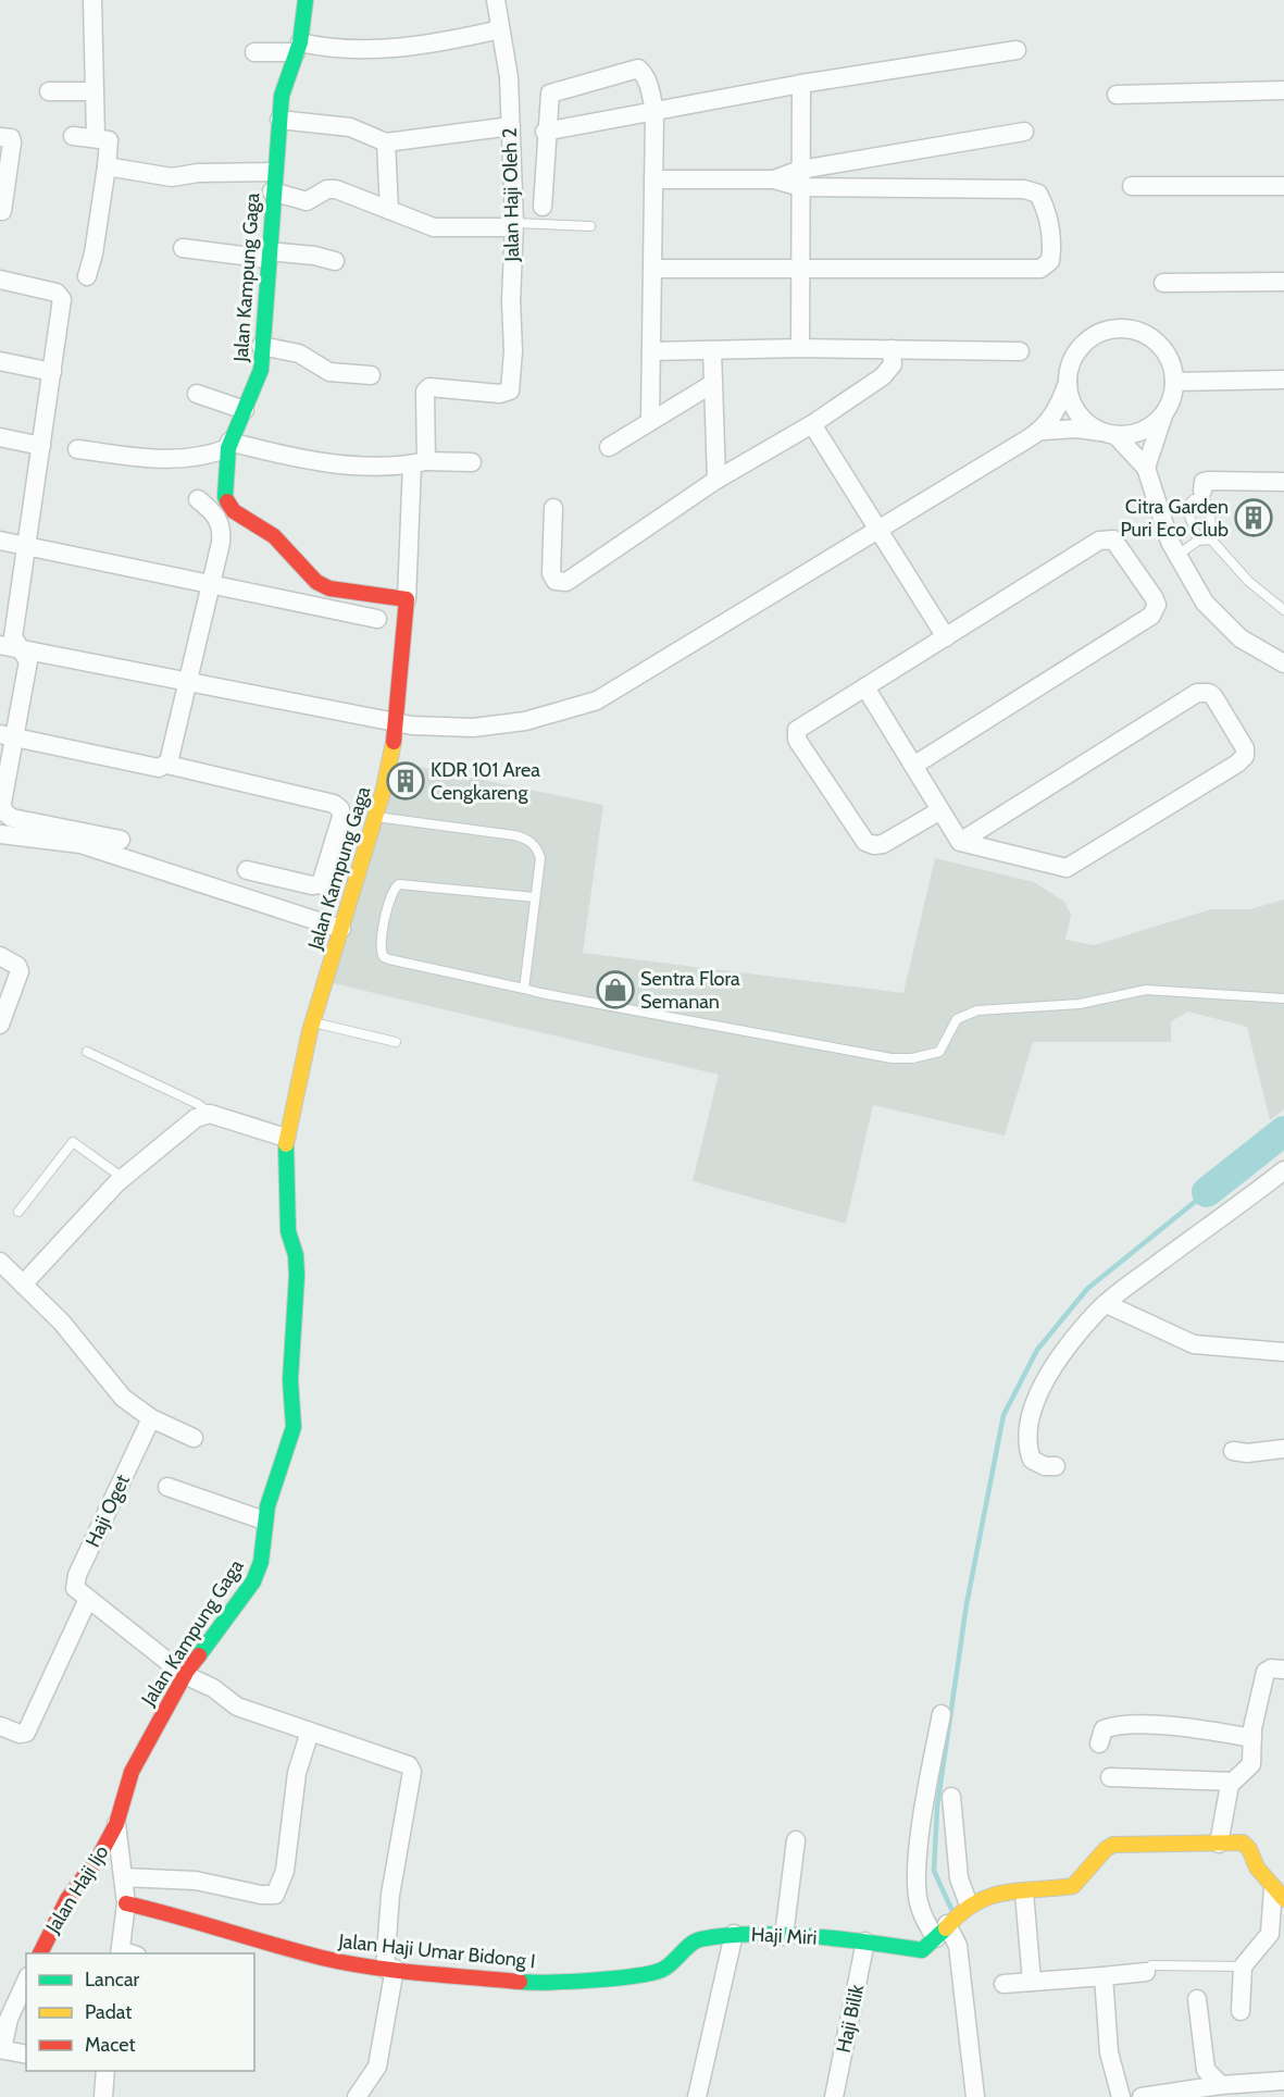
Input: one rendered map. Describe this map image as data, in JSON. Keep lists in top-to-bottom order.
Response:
{
  "streets": {
    "street": [
      "Jalan Haji Oleh 2",
      "Jalan Kampung Gaga",
      "Haji Oget",
      "Jalan Haji Ijo",
      "Haji Miri",
      "Jalan Haji Umar Bidong I",
      "Haji Bilik"
    ]
  },
  "crossings": [
    ["Jalan Kampung Gaga", "Jalan Haji Ijo"],
    ["Haji Miri", "Jalan Haji Umar Bidong I"],
    ["Haji Miri", "Haji Bilik"]
  ],
  "places": {
    "building": ["Citra Garden Puri Eco Club", "KDR 101 Area Cengkareng"],
    "shop": ["Sentra Flora Semanan"]
  },
  "legend": ["Lancar", "Padat", "Macet"]
}
